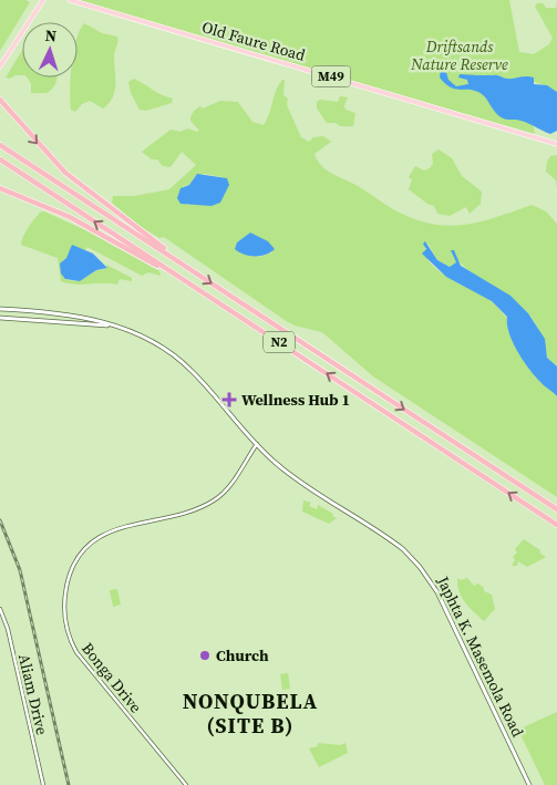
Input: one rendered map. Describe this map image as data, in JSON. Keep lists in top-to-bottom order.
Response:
{
  "streets": {
    "highway": ["N2"],
    "main road": ["Old Faure Road", "M49", "Japhta K. Masemola Road"],
    "street": ["Bonga Drive", "Aliam Drive"]
  },
  "crossings": [
    ["Japhta K. Masemola Road", "Bonga Drive"]
  ],
  "districts": ["NONQUBELA (SITE B)"],
  "parks": ["Driftsands Nature Reserve"],
  "places": {
    "health": ["Wellness Hub 1"],
    "other": ["Church"]
  },
  "north": "top"
}
